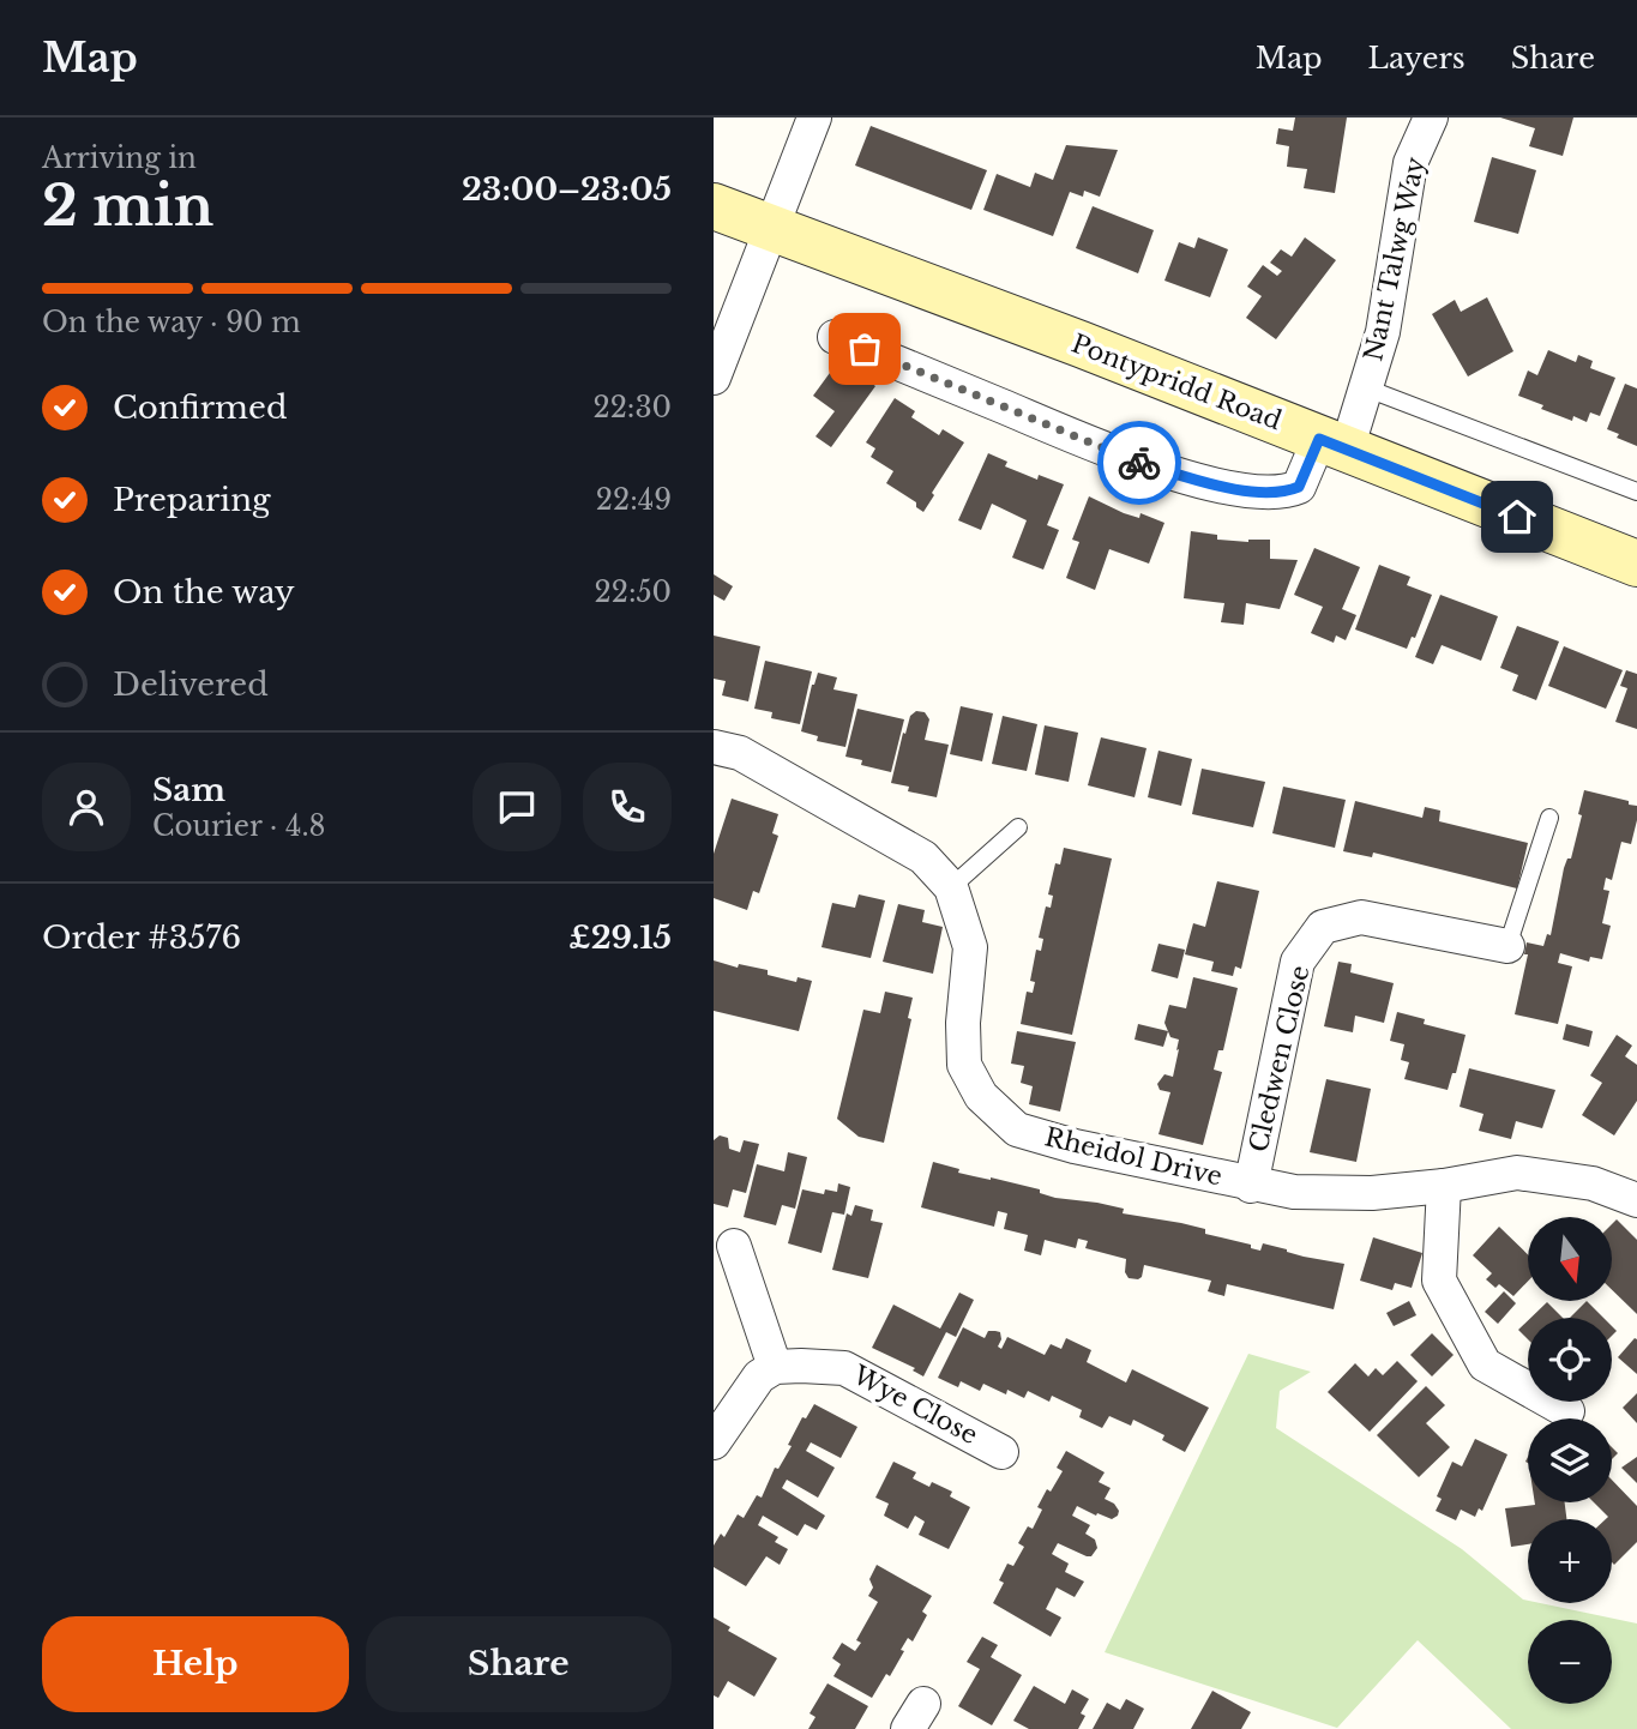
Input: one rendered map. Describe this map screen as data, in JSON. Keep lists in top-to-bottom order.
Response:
{
  "streets": {
    "main road": ["Pontypridd Road"],
    "street": [
      "Nant Talwg Way",
      "Cledwen Close",
      "Rheidol Drive",
      "Wye Close"
    ]
  },
  "crossings": [
    ["Nant Talwg Way", "Pontypridd Road"],
    ["Cledwen Close", "Rheidol Drive"]
  ],
  "north": "bottom",
  "page": {
    "header": "Map",
    "nav": ["Map", "Layers", "Share"],
    "heading": ["2 min", "Arriving in", "23:00–23:05"],
    "panel": [
      "Sam",
      "Courier · 4.8",
      "Order #3576",
      "£29.15"
    ],
    "bar": "On the way · 90 m",
    "list": [
      ["Confirmed", "22:30"],
      ["Preparing", "22:49"],
      ["On the way", "22:50"],
      "Delivered"
    ],
    "map_buttons": ["+", "−"],
    "buttons": ["Help", "Share"]
  }
}
